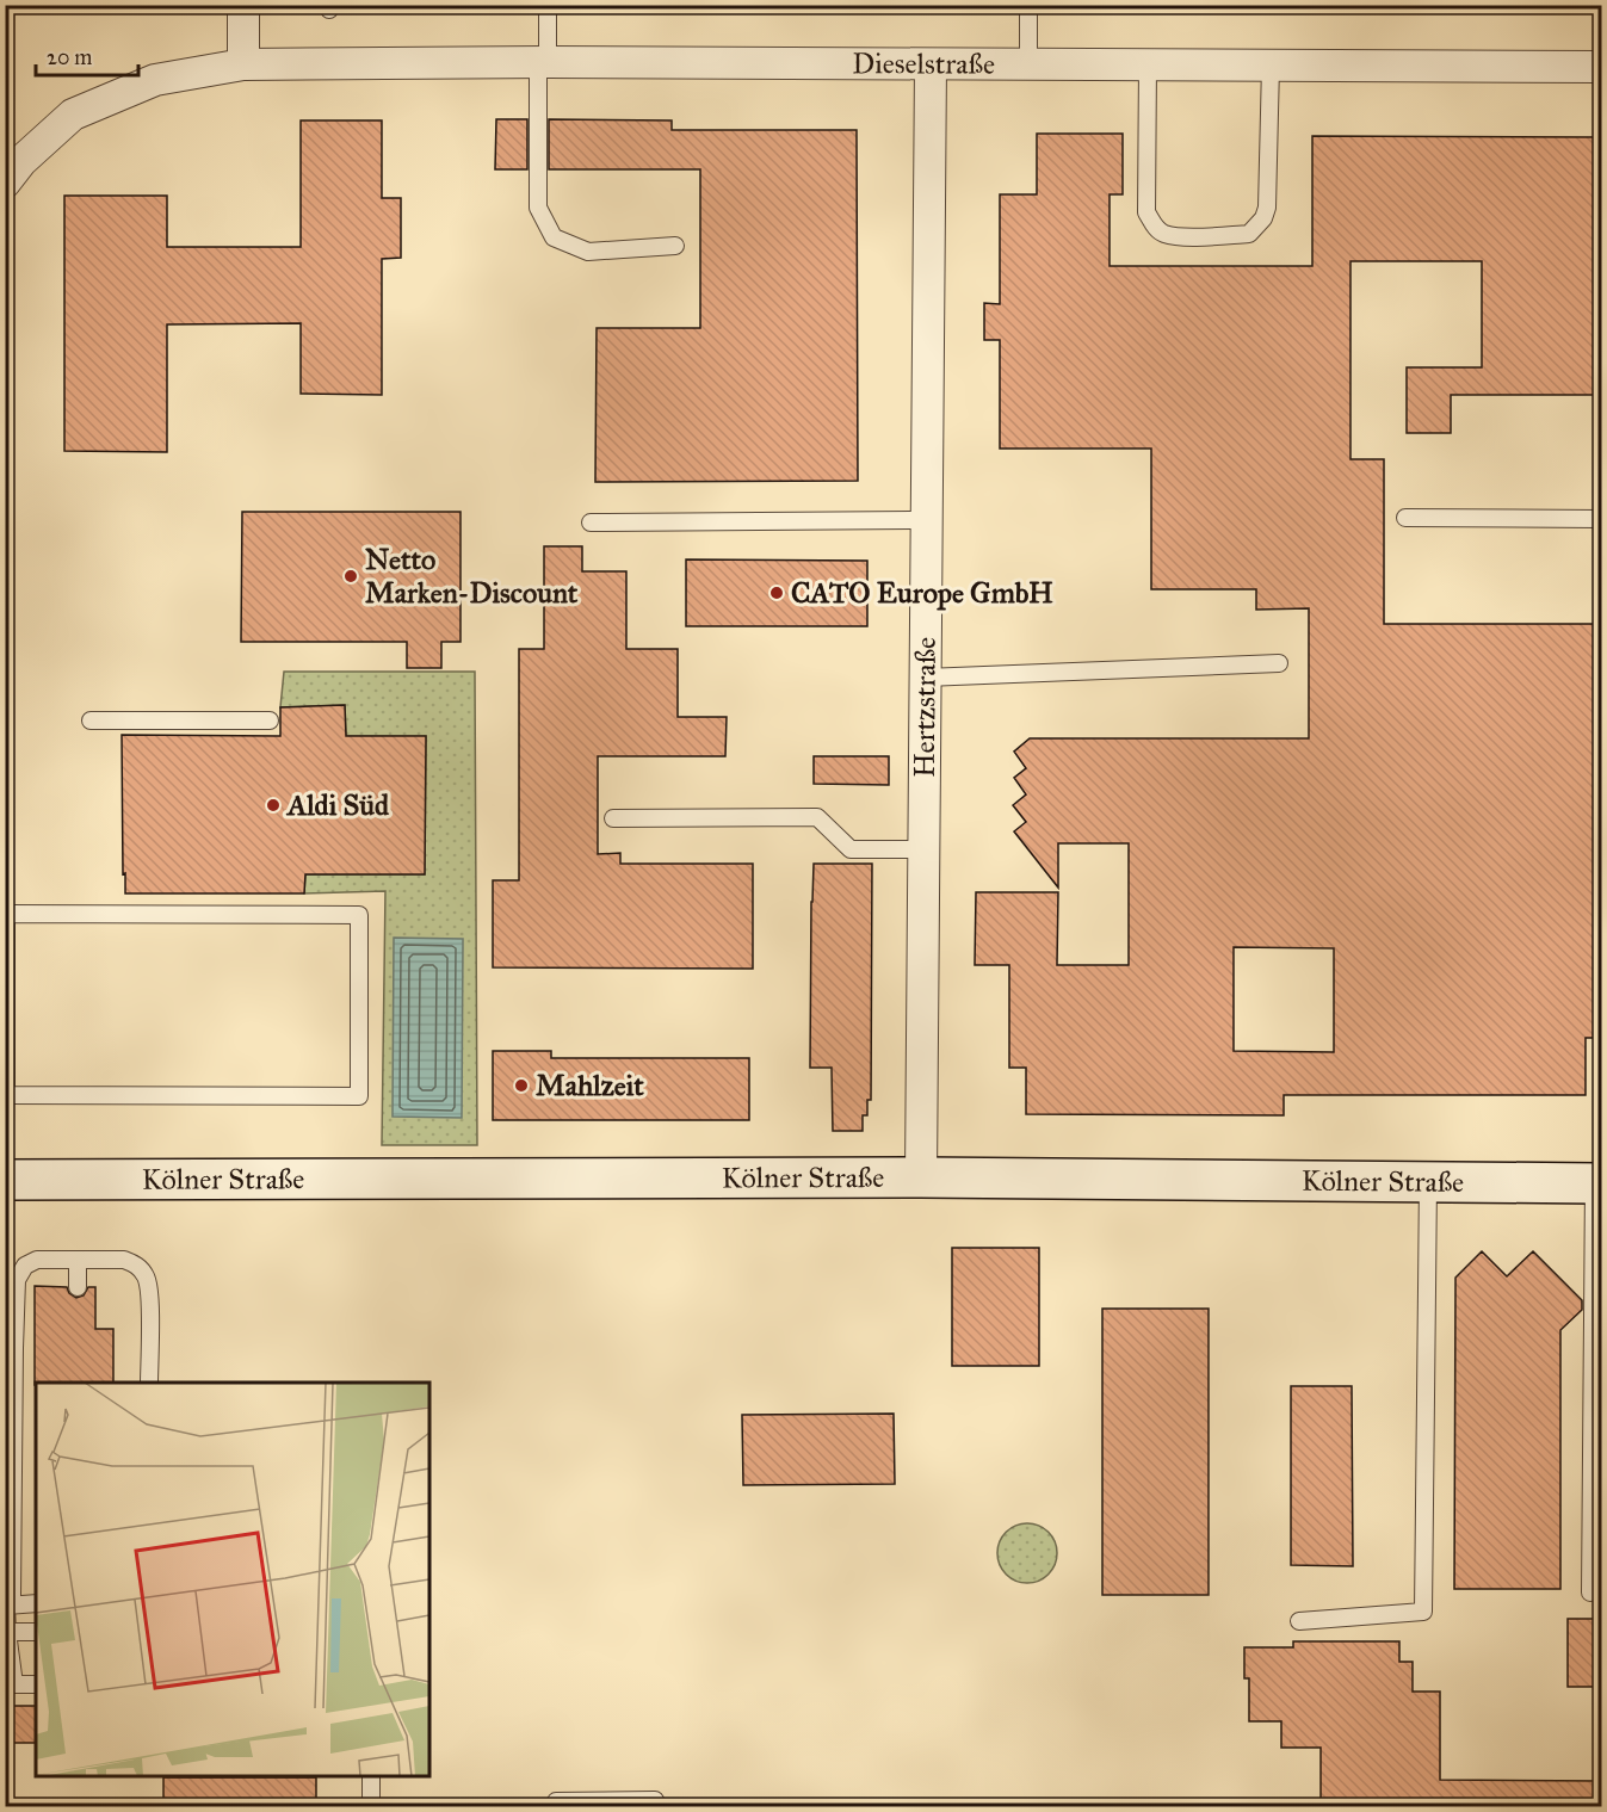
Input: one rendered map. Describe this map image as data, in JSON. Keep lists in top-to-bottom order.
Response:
{
  "streets": {
    "street": ["Dieselstraße", "Hertzstraße", "Kölner Straße"]
  },
  "crossings": [
    ["Dieselstraße", "Hertzstraße"],
    ["Hertzstraße", "Kölner Straße"]
  ],
  "places": [
    "Netto Marken-Discount",
    "CATO Europe GmbH",
    "Aldi Süd",
    "Mahlzeit"
  ],
  "scale_bar": "20 m"
}
